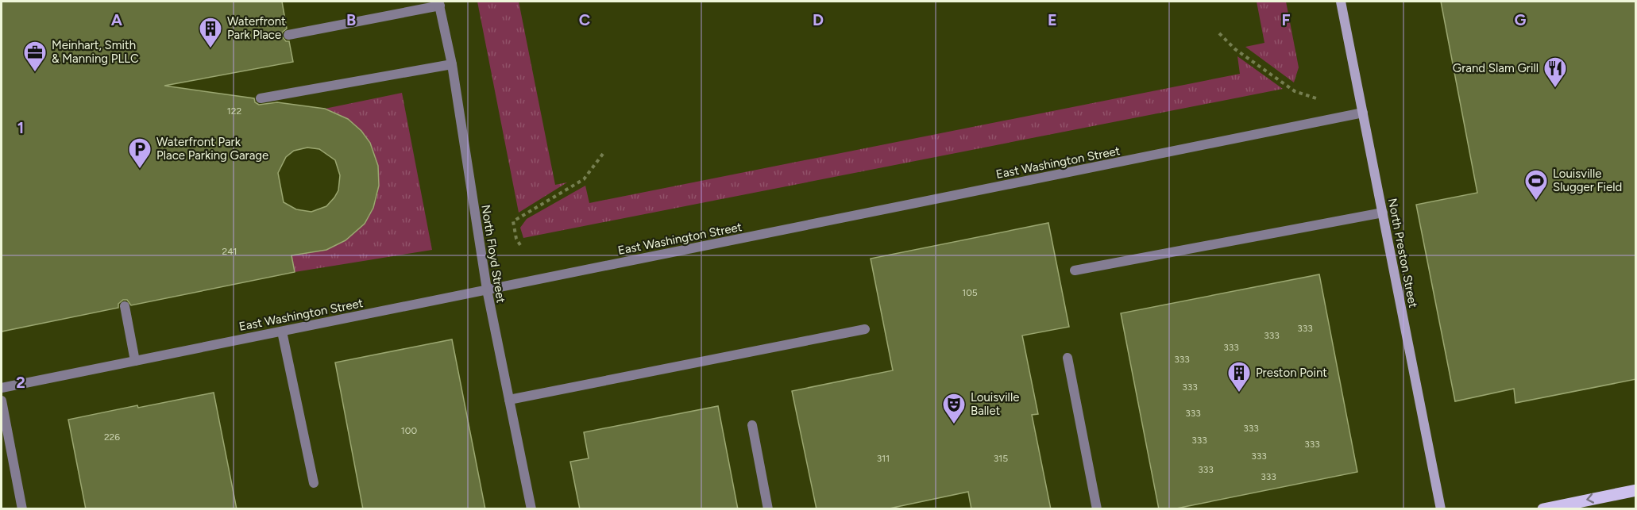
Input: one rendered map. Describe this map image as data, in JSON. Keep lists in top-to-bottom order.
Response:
{
  "streets": {
    "street": ["East Washington Street", "North Preston Street", "North Floyd Street"]
  },
  "crossings": [
    ["East Washington Street", "North Preston Street"],
    ["East Washington Street", "North Floyd Street"]
  ],
  "places": {
    "building": ["Waterfront Park Place", "Preston Point"],
    "office": ["Meinhart, Smith & Manning PLLC"],
    "restaurant": ["Grand Slam Grill"],
    "parking": ["Waterfront Park Place Parking Garage"],
    "sports": ["Louisville Slugger Field"],
    "theatre": ["Louisville Ballet"]
  },
  "house_numbers": [
    "122",
    "241",
    "105",
    "333",
    "333",
    "333",
    "333",
    "333",
    "333",
    "333",
    "100",
    "226",
    "333",
    "333",
    "333",
    "311",
    "315",
    "333",
    "333"
  ],
  "grid": {
    "columns": [
      "A",
      "B",
      "C",
      "D",
      "E",
      "F",
      "G"
    ],
    "rows": ["1", "2"]
  }
}
